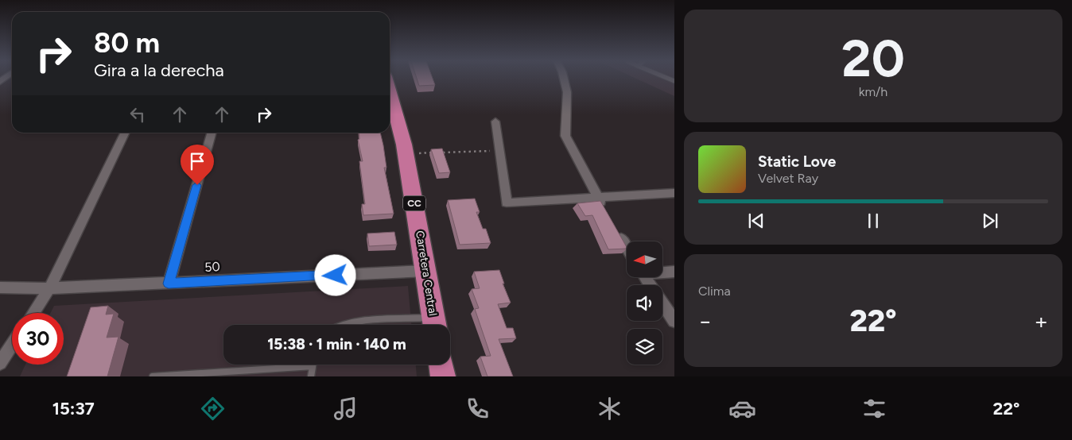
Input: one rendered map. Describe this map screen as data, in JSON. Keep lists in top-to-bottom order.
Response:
{
  "streets": {
    "highway": ["CC", "Carretera Central"],
    "street": ["50"]
  },
  "crossings": [
    ["50", "Carretera Central"]
  ],
  "north": "left",
  "page": {
    "tile": [
      ["20", "km/h"],
      "Clima"
    ],
    "turn": ["80 m", "Gira a la derecha"],
    "song": ["Static Love", "Velvet Ray"],
    "heat": ["−", "22°", "+"],
    "limit": "30",
    "trip": "15:38 · 1 min · 140 m",
    "tabs": ["15:37", "22°"]
  }
}
